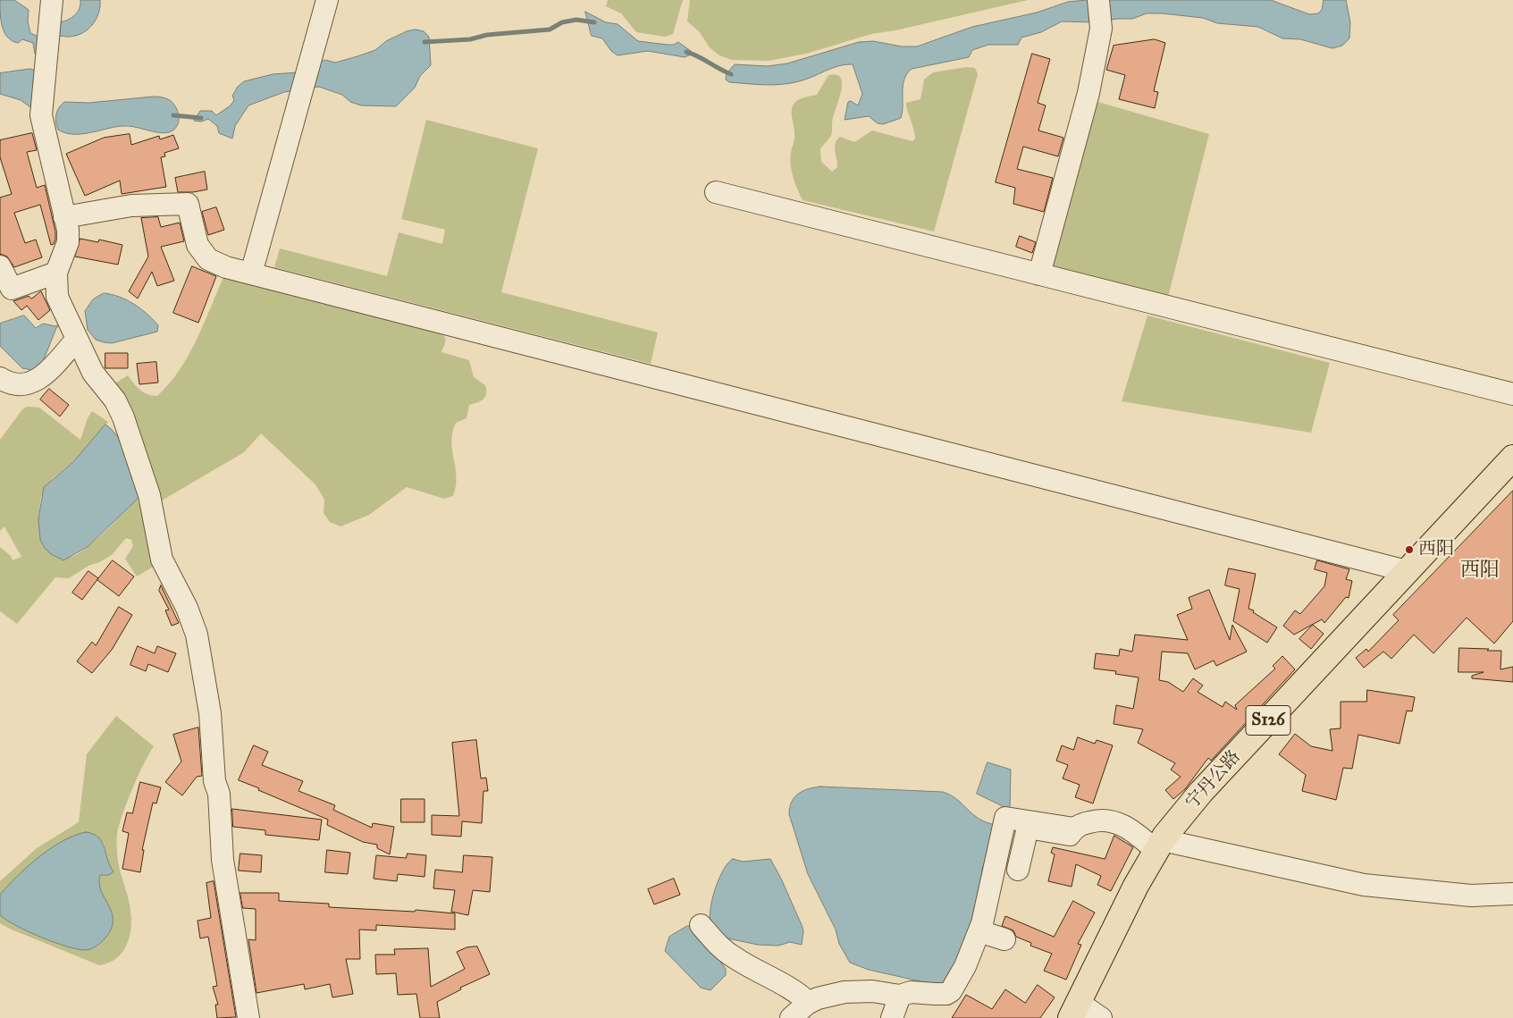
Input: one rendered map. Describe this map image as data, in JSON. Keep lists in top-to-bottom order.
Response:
{
  "streets": {
    "main road": ["S126", "宁丹公路"]
  },
  "districts": ["西阳"],
  "places": ["西阳"]
}
